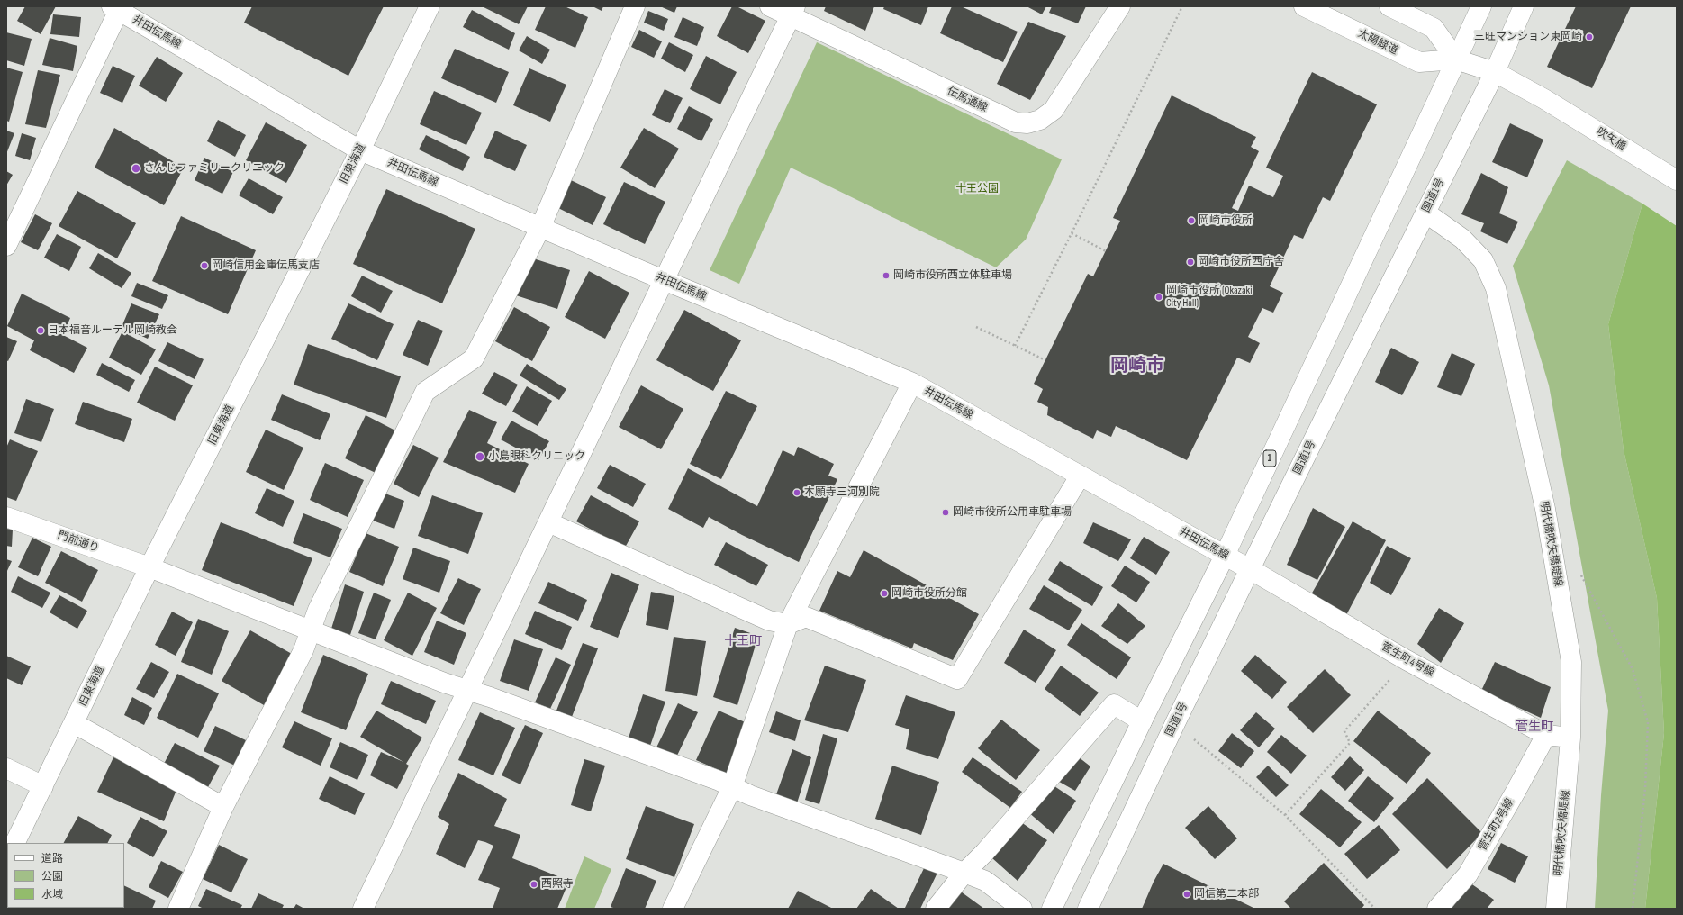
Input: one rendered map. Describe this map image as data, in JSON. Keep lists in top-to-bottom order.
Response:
{
  "streets": {
    "main road": [
      "井田伝馬線",
      "太陽緑道",
      "伝馬通線",
      "吹矢橋",
      "旧東海道",
      "国道1号",
      "1",
      "門前通り",
      "明代橋吹矢橋堤線",
      "菅生町4号線",
      "菅生町2号線"
    ]
  },
  "crossings": [
    ["井田伝馬線", "旧東海道"],
    ["井田伝馬線", "国道1号"],
    ["井田伝馬線", "1"],
    ["井田伝馬線", "菅生町4号線"],
    ["太陽緑道", "吹矢橋"],
    ["太陽緑道", "国道1号"],
    ["太陽緑道", "1"],
    ["吹矢橋", "国道1号"],
    ["旧東海道", "門前通り"],
    ["国道1号", "明代橋吹矢橋堤線"],
    ["国道1号", "菅生町4号線"],
    ["明代橋吹矢橋堤線", "菅生町4号線"],
    ["菅生町4号線", "菅生町2号線"]
  ],
  "districts": ["岡崎市", "十王町", "菅生町"],
  "parks": ["十王公園"],
  "places": [
    "三旺マンション東岡崎",
    "さんじファミリークリニック",
    "岡崎市役所",
    "岡崎市役所西庁舎",
    "岡崎信用金庫伝馬支店",
    "岡崎市役所西立体駐車場",
    "岡崎市役所 (Okazaki City Hall)",
    "日本福音ルーテル岡崎教会",
    "小島眼科クリニック",
    "本願寺三河別院",
    "岡崎市役所公用車駐車場",
    "岡崎市役所分館",
    "西照寺",
    "岡信第二本部"
  ],
  "legend": ["道路", "公園", "水域"]
}
